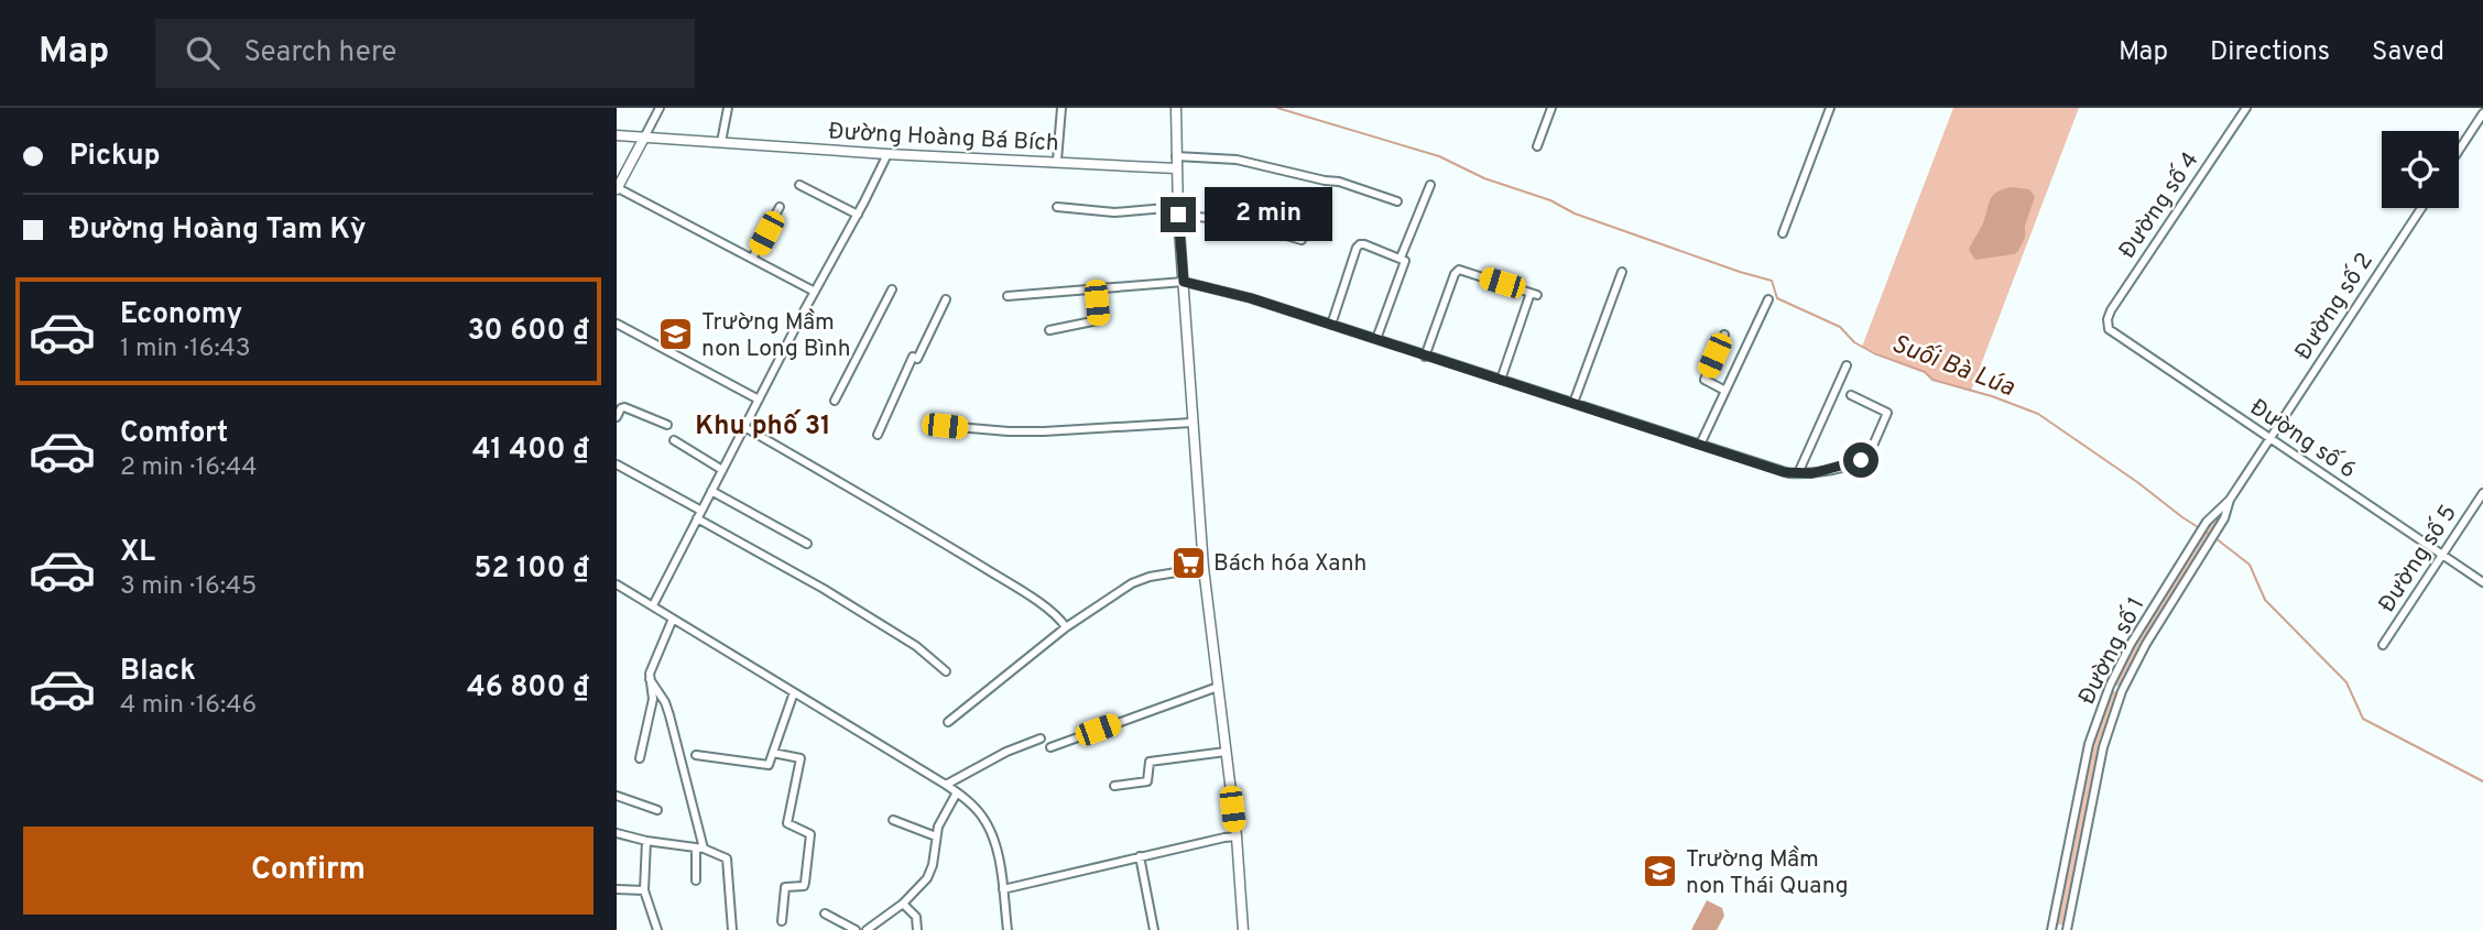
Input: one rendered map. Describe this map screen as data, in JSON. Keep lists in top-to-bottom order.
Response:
{
  "streets": {
    "street": [
      "Đường Hoàng Bá Bích",
      "Đường số 4",
      "Đường số 2",
      "Đường số 6",
      "Đường số 5",
      "Đường số 1"
    ]
  },
  "crossings": [
    ["Đường số 4", "Đường số 6"],
    ["Đường số 2", "Đường số 6"],
    ["Đường số 2", "Đường số 1"],
    ["Đường số 6", "Đường số 5"],
    ["Đường số 6", "Đường số 1"]
  ],
  "districts": ["Khu phố 31"],
  "water": ["Suối Bà Lúa"],
  "places": {
    "school or university": ["Trường Mầm non Long Bình", "Trường Mầm non Thái Quang"],
    "supermarket": ["Bách hóa Xanh"]
  },
  "page": {
    "header": "Map",
    "search": "Search here",
    "nav": ["Map", "Directions", "Saved"],
    "banner": ["Pickup", "Đường Hoàng Tam Kỳ"],
    "bubble": "2 min",
    "list": [
      {
        "name": "Economy",
        "note": "1 min · 16:43",
        "value": "30 600 ₫"
      },
      {
        "name": "Comfort",
        "note": "2 min · 16:44",
        "value": "41 400 ₫"
      },
      {
        "name": "XL",
        "note": "3 min · 16:45",
        "value": "52 100 ₫"
      },
      {
        "name": "Black",
        "note": "4 min · 16:46",
        "value": "46 800 ₫"
      }
    ],
    "buttons": "Confirm"
  }
}
